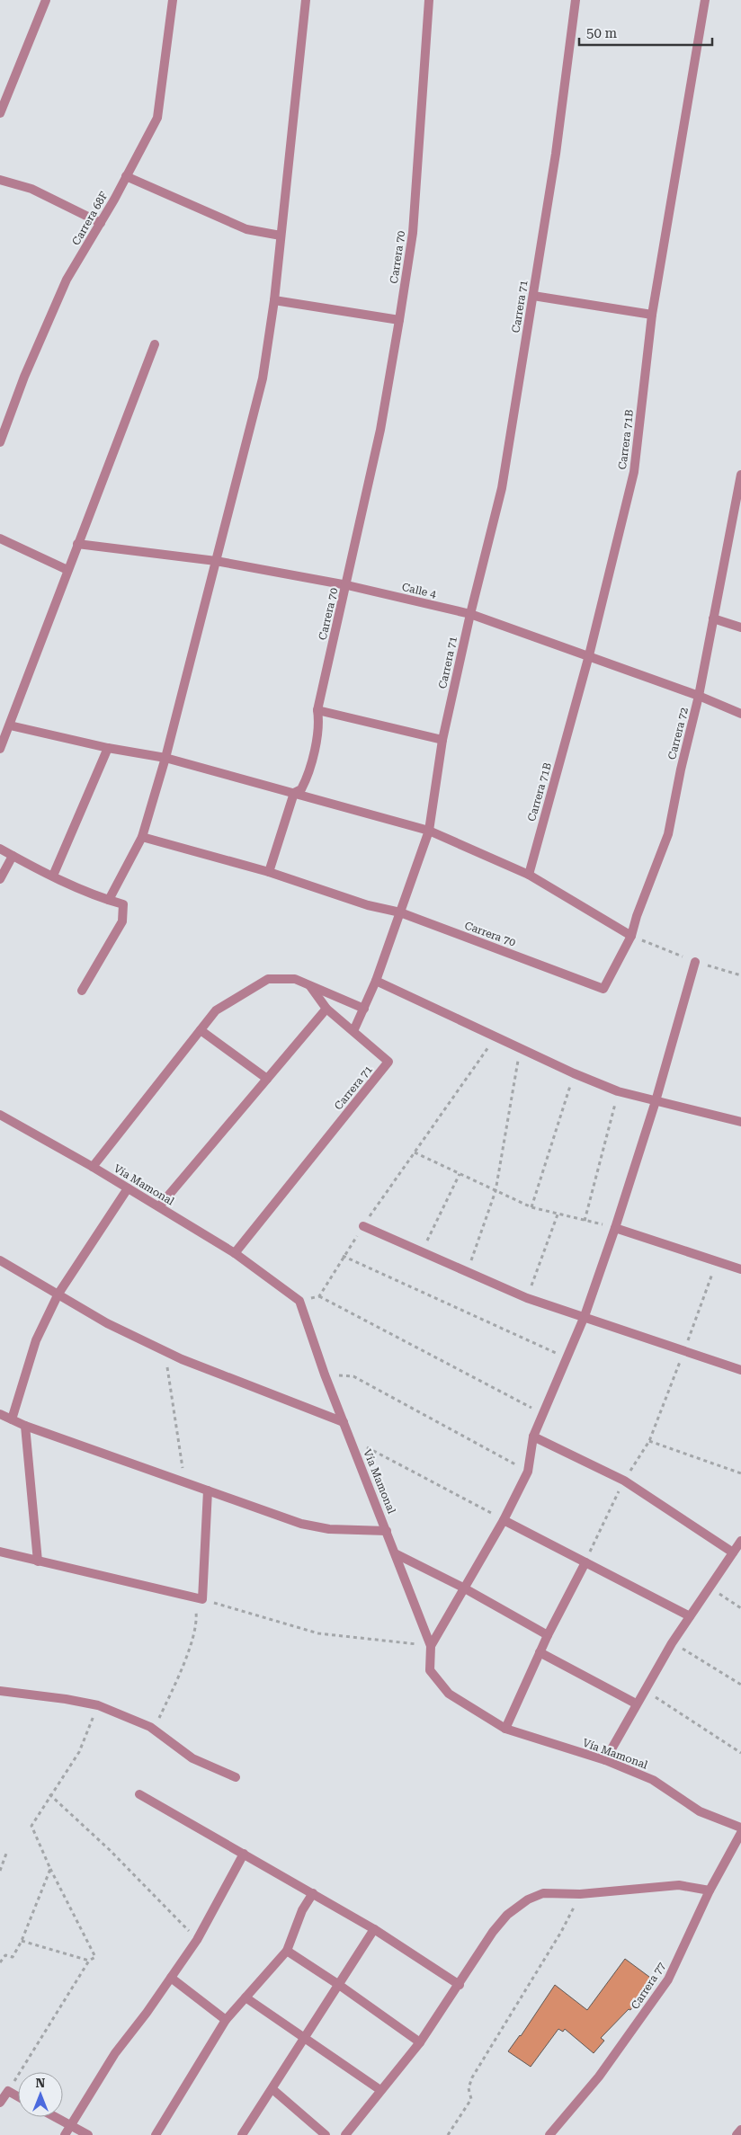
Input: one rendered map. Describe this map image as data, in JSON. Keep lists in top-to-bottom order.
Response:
{
  "streets": {
    "street": [
      "Carrera 68F",
      "Carrera 70",
      "Carrera 71",
      "Carrera 71B",
      "Calle 4",
      "Carrera 72",
      "Vía Mamonal",
      "Carrera 77"
    ]
  },
  "crossings": [
    ["Carrera 70", "Carrera 71"],
    ["Carrera 70", "Calle 4"],
    ["Carrera 70", "Carrera 72"],
    ["Carrera 71", "Calle 4"],
    ["Carrera 71", "Vía Mamonal"],
    ["Carrera 71B", "Calle 4"],
    ["Calle 4", "Carrera 72"]
  ],
  "scale_bar": "50 m",
  "north": "top"
}
